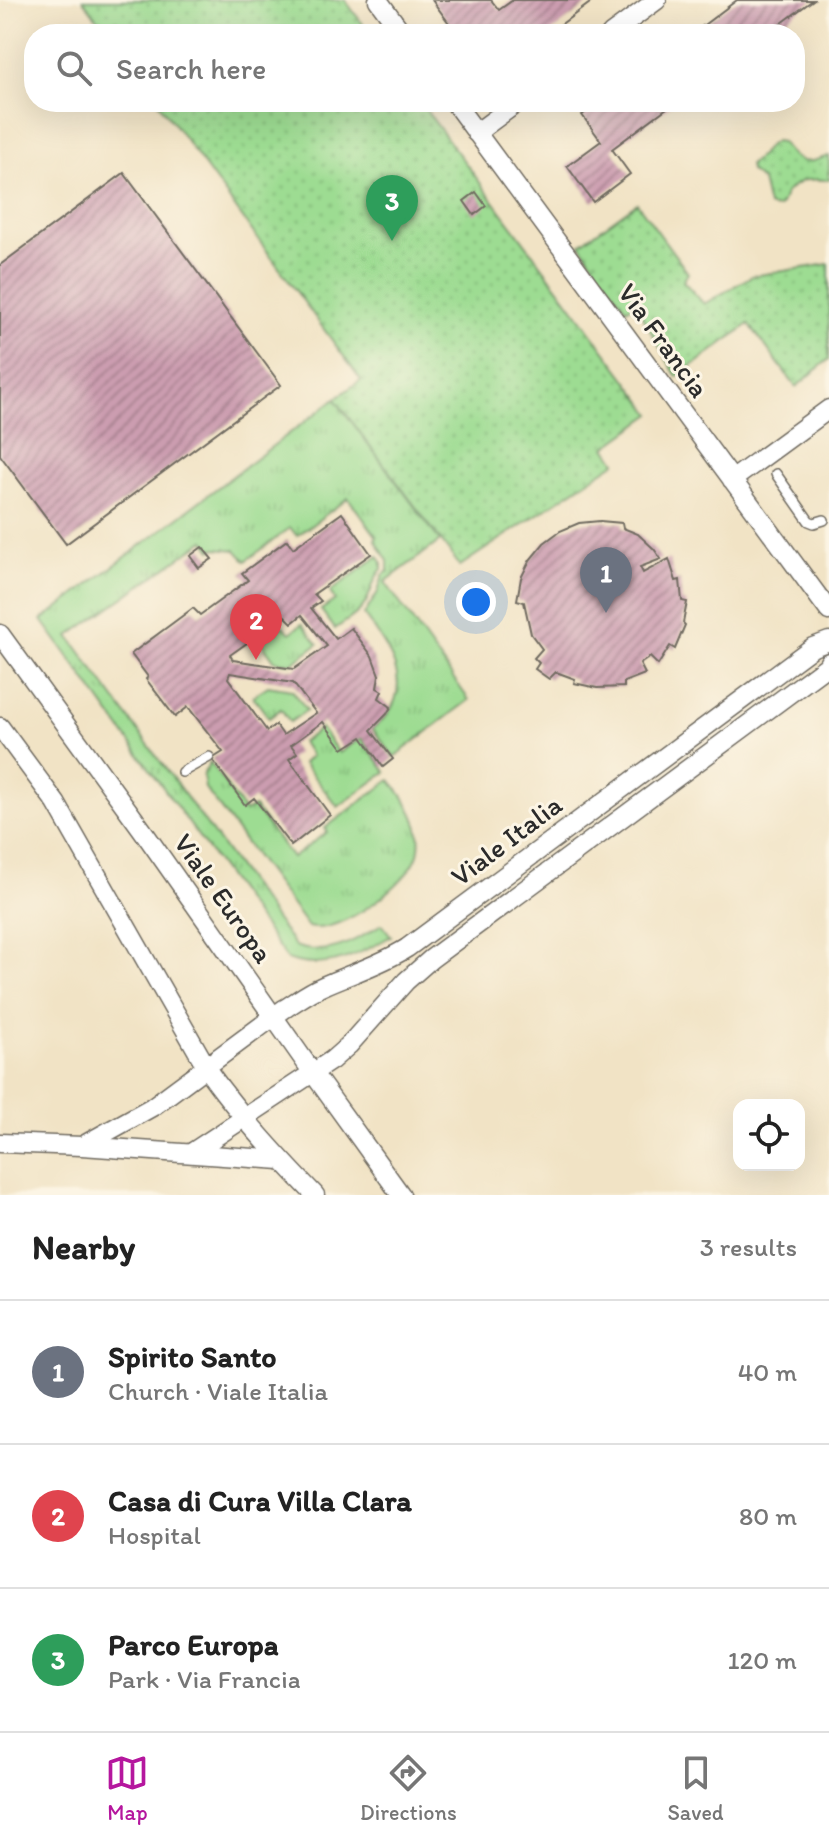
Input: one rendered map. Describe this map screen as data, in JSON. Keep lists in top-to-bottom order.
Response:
{
  "streets": {
    "street": ["Via Francia", "Viale Italia", "Viale Europa"]
  },
  "crossings": [
    ["Viale Italia", "Viale Europa"]
  ],
  "page": {
    "search": "Search here",
    "pins": ["3", "1", "2"],
    "heading": ["Nearby", "3 results"],
    "list": [
      {
        "mark": "1",
        "name": "Spirito Santo",
        "note": "Church · Viale Italia",
        "value": "40 m"
      },
      {
        "mark": "2",
        "name": "Casa di Cura Villa Clara",
        "note": "Hospital",
        "value": "80 m"
      },
      {
        "mark": "3",
        "name": "Parco Europa",
        "note": "Park · Via Francia",
        "value": "120 m"
      }
    ],
    "nav": ["Map", "Directions", "Saved"]
  }
}
